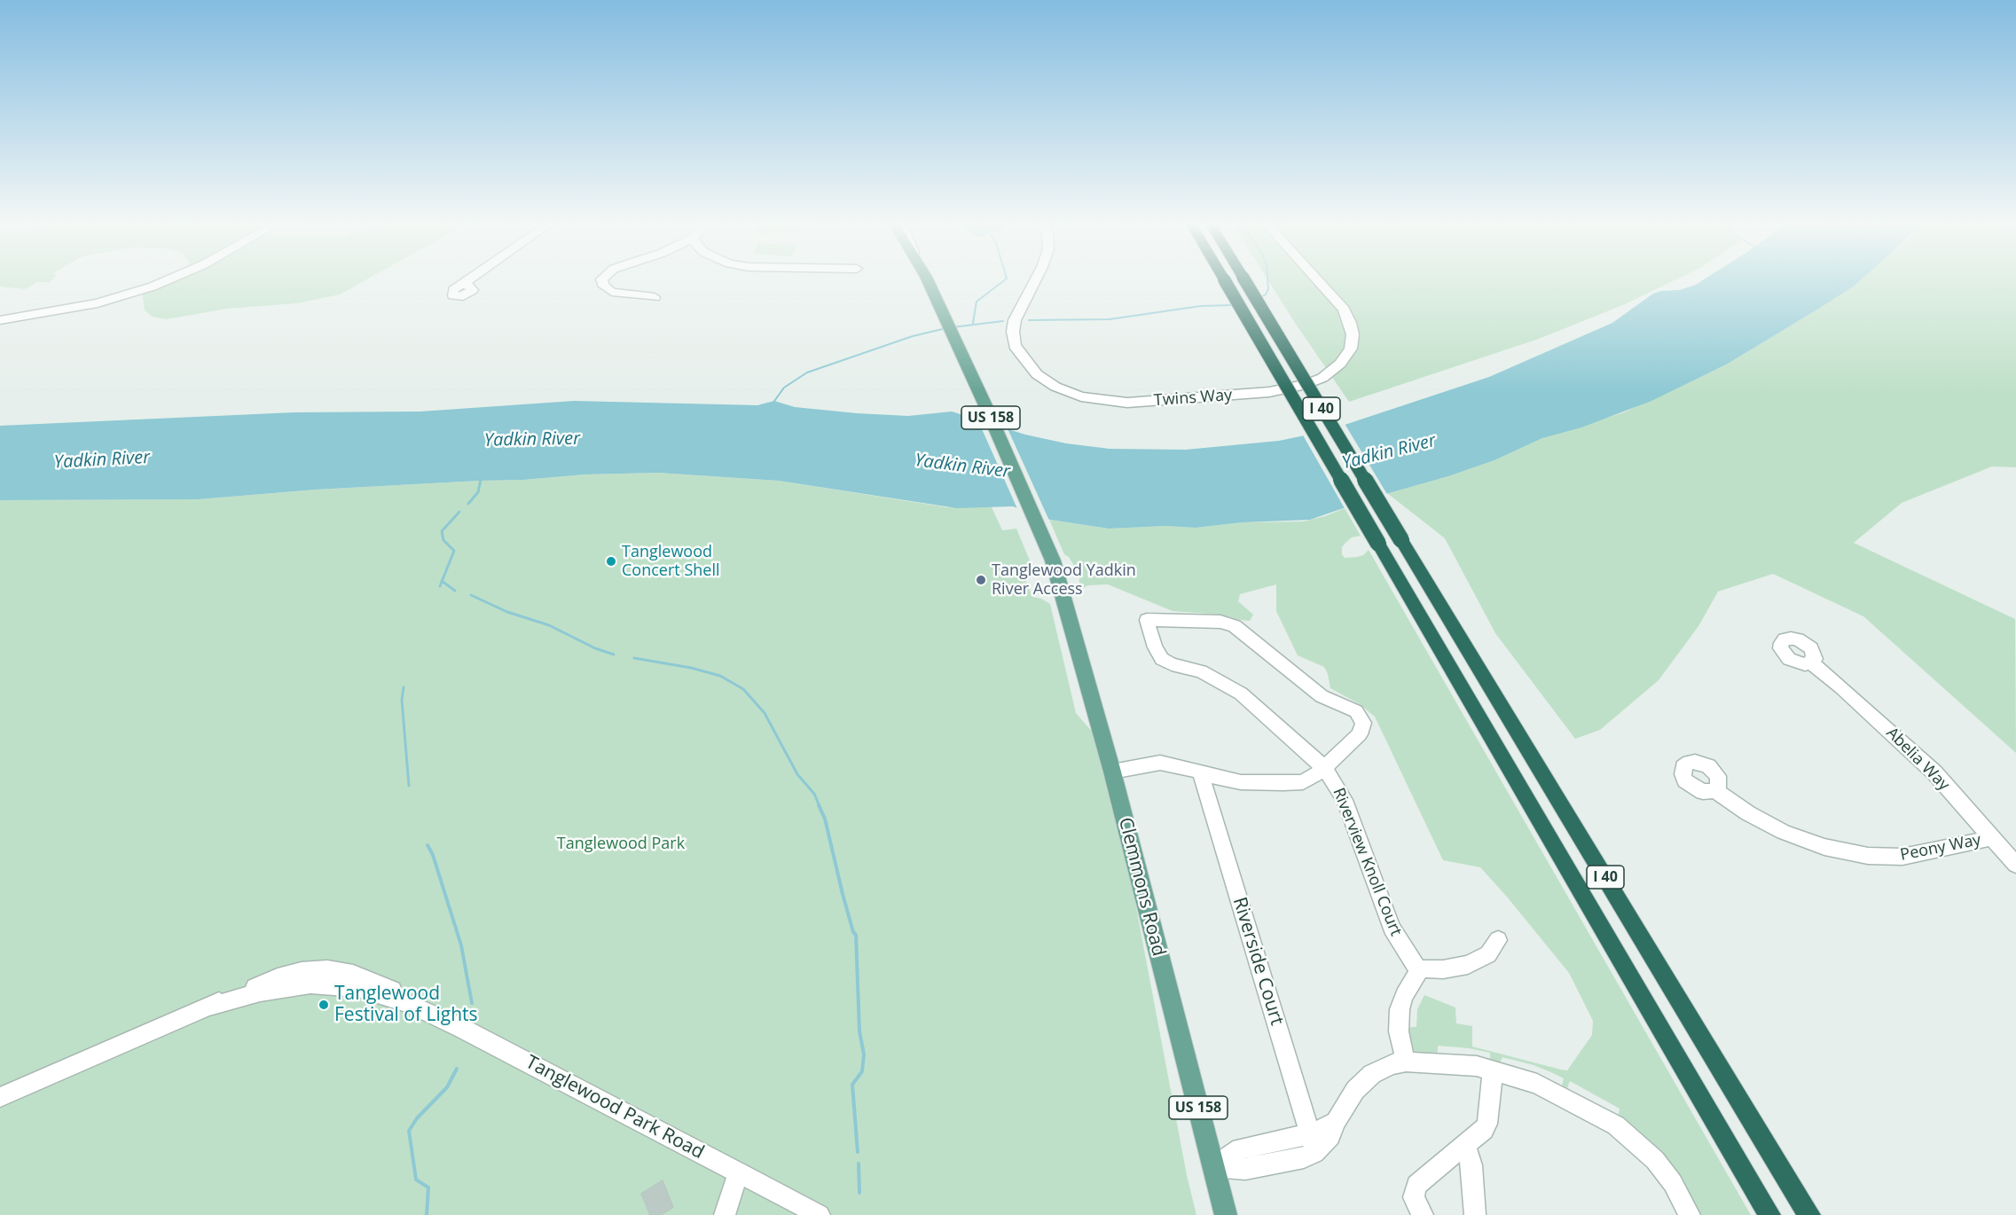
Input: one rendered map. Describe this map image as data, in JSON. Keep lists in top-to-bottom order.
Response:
{
  "streets": {
    "highway": ["I 40"],
    "main road": ["US 158", "Clemmons Road"],
    "street": [
      "Twins Way",
      "Abelia Way",
      "Peony Way",
      "Riverview Knoll Court",
      "Riverside Court",
      "Tanglewood Park Road"
    ]
  },
  "crossings": [
    ["Abelia Way", "Peony Way"]
  ],
  "water": ["Yadkin River"],
  "parks": ["Tanglewood Park"],
  "places": ["Tanglewood Concert Shell", "Tanglewood Yadkin River Access", "Tanglewood Festival of Lights"]
}
